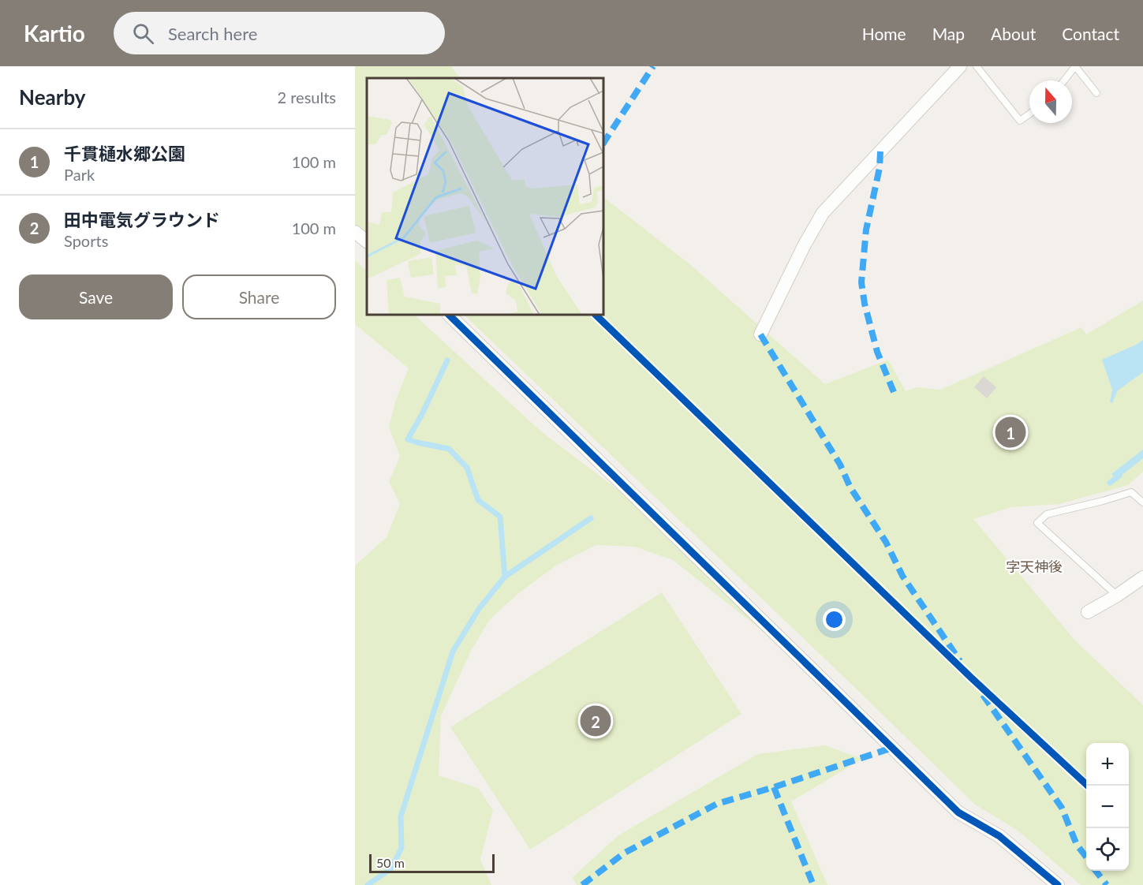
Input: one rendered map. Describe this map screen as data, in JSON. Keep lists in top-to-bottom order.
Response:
{
  "districts": ["字天神後"],
  "scale_bar": "50 m",
  "north": "top",
  "page": {
    "header": "Kartio",
    "search": "Search here",
    "nav": [
      "Home",
      "Map",
      "About",
      "Contact"
    ],
    "heading": ["Nearby", "2 results"],
    "list": [
      {
        "mark": "1",
        "name": "千貫樋水郷公園",
        "note": "Park",
        "value": "100 m"
      },
      {
        "mark": "2",
        "name": "田中電気グラウンド",
        "note": "Sports",
        "value": "100 m"
      }
    ],
    "buttons": ["Save", "Share"],
    "pins": ["1", "2"],
    "map_buttons": ["+", "−"],
    "scale": "50 m"
  }
}
